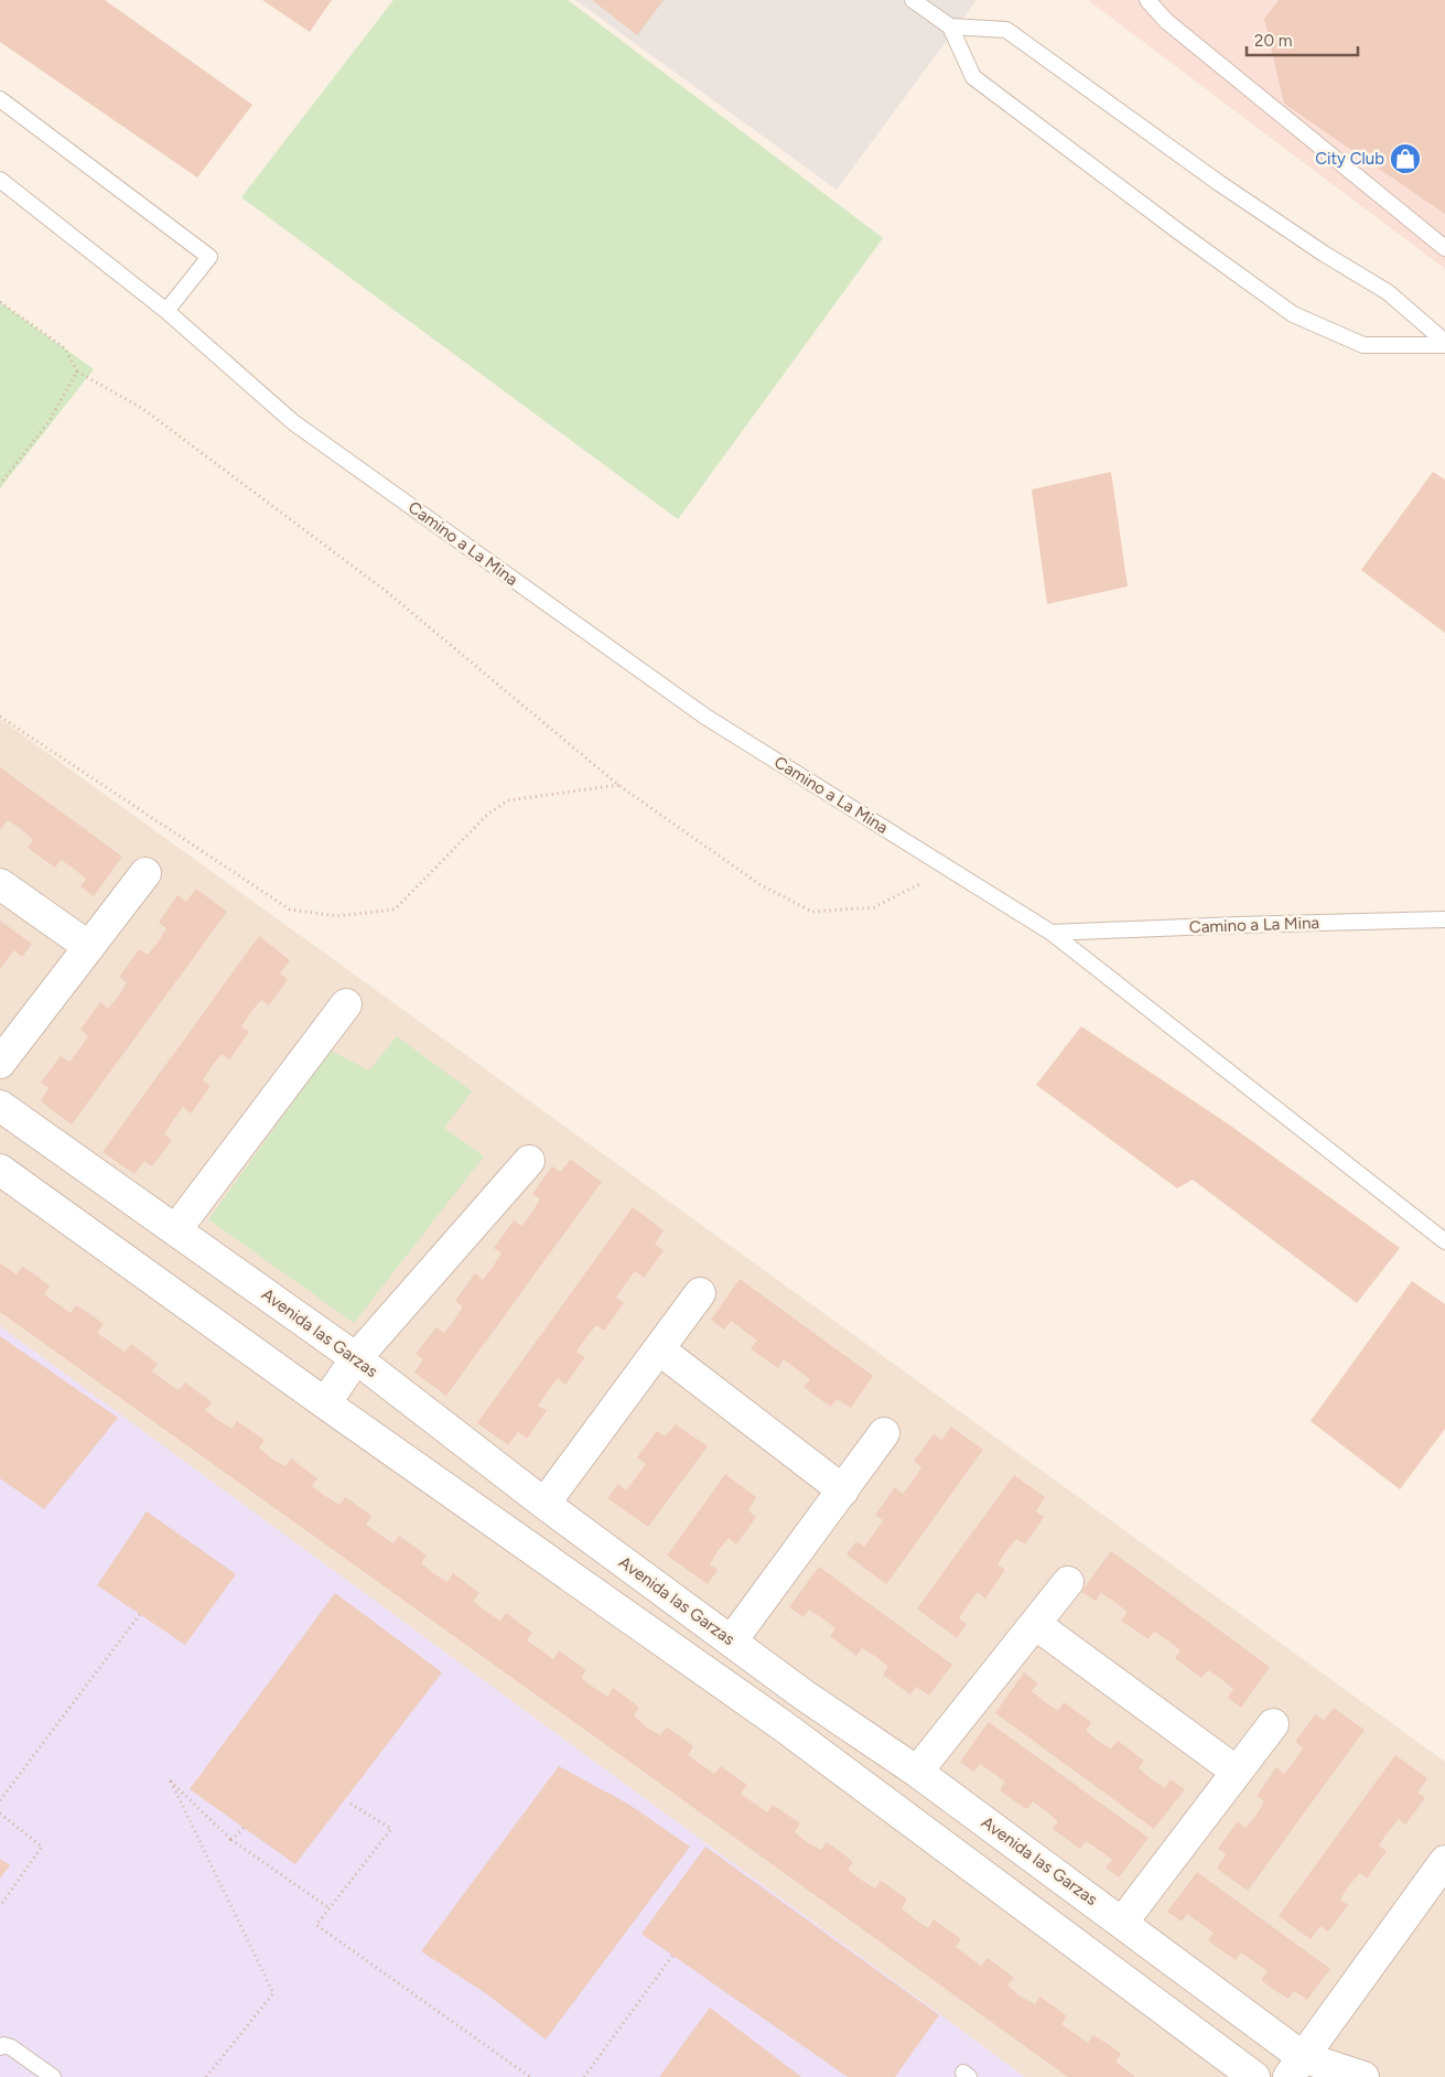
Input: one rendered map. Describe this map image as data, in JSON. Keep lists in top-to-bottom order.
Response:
{
  "streets": {
    "street": ["Avenida las Garzas"],
    "lane": ["Camino a La Mina"]
  },
  "places": {
    "shop": ["City Club"]
  },
  "scale_bar": "20 m"
}
